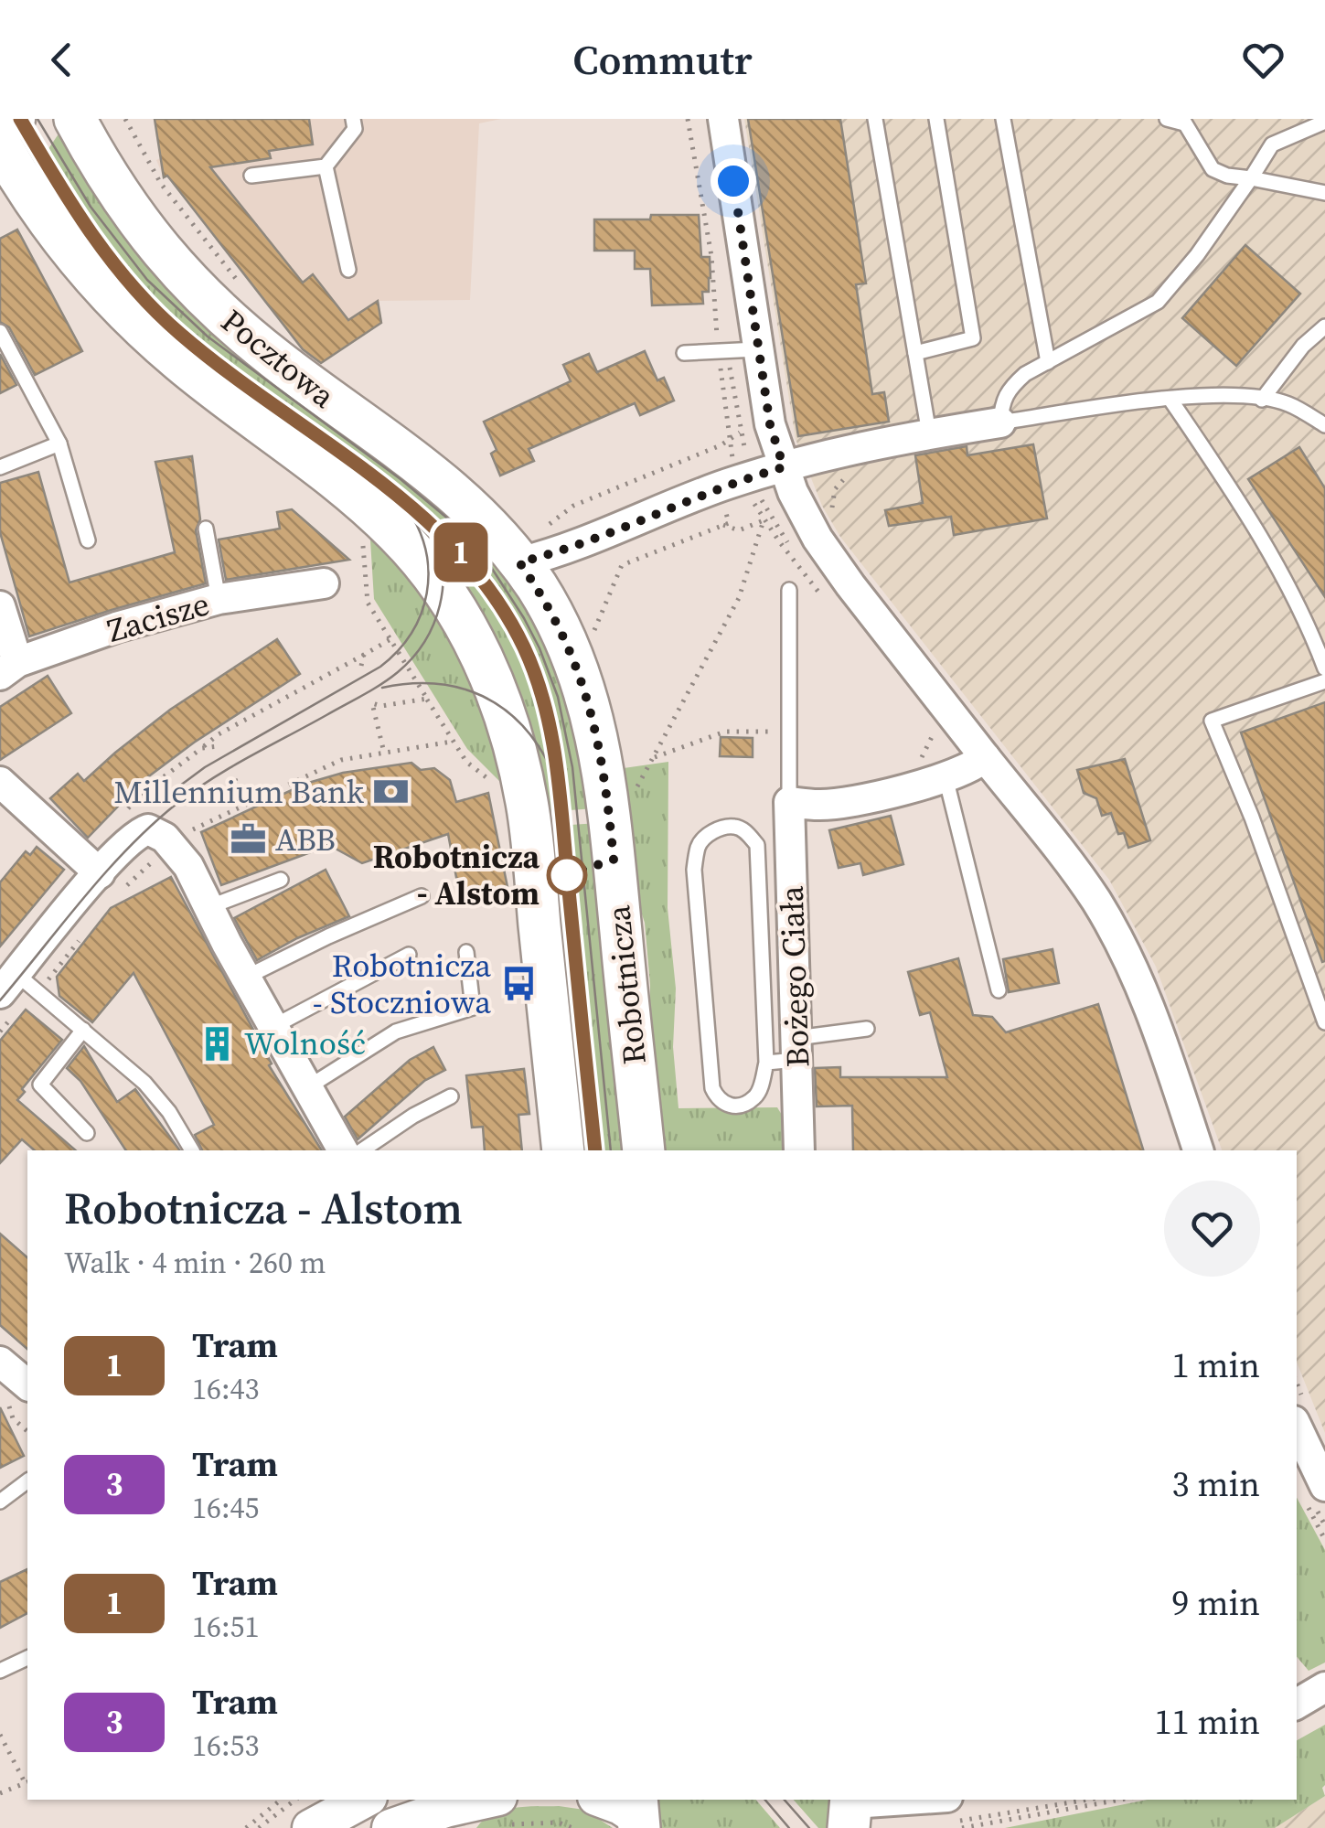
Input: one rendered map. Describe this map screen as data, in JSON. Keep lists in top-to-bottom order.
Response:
{
  "streets": {
    "main road": ["Pocztowa", "Robotnicza"],
    "street": ["Zacisze", "Bożego Ciała"]
  },
  "crossings": [
    ["Pocztowa", "Robotnicza"]
  ],
  "places": {
    "bank": ["Millennium Bank"],
    "office": ["ABB"],
    "other": ["Robotnicza - Alstom"],
    "bus stop": ["Robotnicza - Stoczniowa"],
    "building": ["Wolność"]
  },
  "lines": ["tram line 1"],
  "page": {
    "header": "Commutr",
    "on_map": "1",
    "heading": ["Robotnicza - Alstom", "Walk · 4 min · 260 m"],
    "list": [
      {
        "mark": "1",
        "name": "Tram",
        "note": "16:43",
        "value": "1 min"
      },
      {
        "mark": "3",
        "name": "Tram",
        "note": "16:45",
        "value": "3 min"
      },
      {
        "mark": "1",
        "name": "Tram",
        "note": "16:51",
        "value": "9 min"
      },
      {
        "mark": "3",
        "name": "Tram",
        "note": "16:53",
        "value": "11 min"
      }
    ]
  }
}
